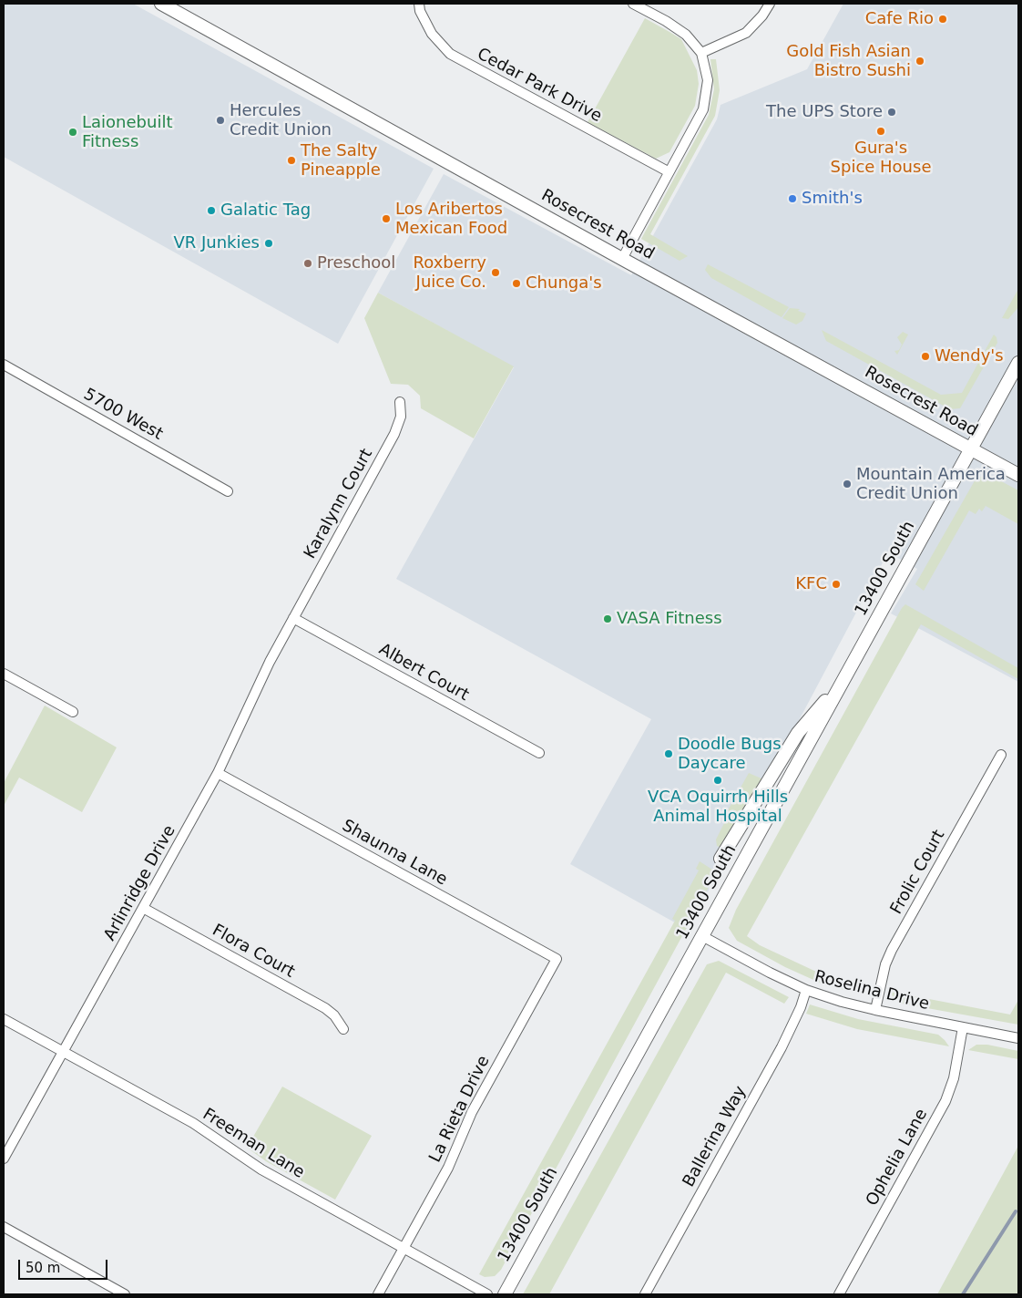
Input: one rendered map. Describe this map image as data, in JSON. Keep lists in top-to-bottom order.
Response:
{
  "streets": {
    "main road": ["Rosecrest Road", "13400 South"],
    "street": [
      "Cedar Park Drive",
      "5700 West",
      "Karalynn Court",
      "Albert Court",
      "Shaunna Lane",
      "Frolic Court",
      "Arlinridge Drive",
      "Flora Court",
      "Roselina Drive",
      "La Rieta Drive",
      "Ballerina Way",
      "Freeman Lane",
      "Ophelia Lane"
    ]
  },
  "crossings": [
    ["Rosecrest Road", "13400 South"],
    ["Karalynn Court", "Albert Court"],
    ["Karalynn Court", "Arlinridge Drive"],
    ["13400 South", "Roselina Drive"],
    ["Albert Court", "Arlinridge Drive"],
    ["Shaunna Lane", "Arlinridge Drive"],
    ["Shaunna Lane", "La Rieta Drive"],
    ["Frolic Court", "Roselina Drive"],
    ["Arlinridge Drive", "Flora Court"],
    ["Arlinridge Drive", "Freeman Lane"],
    ["Roselina Drive", "Ballerina Way"],
    ["Roselina Drive", "Ophelia Lane"],
    ["La Rieta Drive", "Freeman Lane"]
  ],
  "places": [
    "Cafe Rio",
    "Gold Fish Asian Bistro Sushi",
    "The UPS Store",
    "Hercules Credit Union",
    "Gura's Spice House",
    "Laionebuilt Fitness",
    "The Salty Pineapple",
    "Smith's",
    "Galatic Tag",
    "Los Aribertos Mexican Food",
    "VR Junkies",
    "Preschool",
    "Roxberry Juice Co.",
    "Chunga's",
    "Wendy's",
    "Mountain America Credit Union",
    "KFC",
    "VASA Fitness",
    "Doodle Bugs Daycare",
    "VCA Oquirrh Hills Animal Hospital"
  ],
  "scale_bar": "50 m"
}
